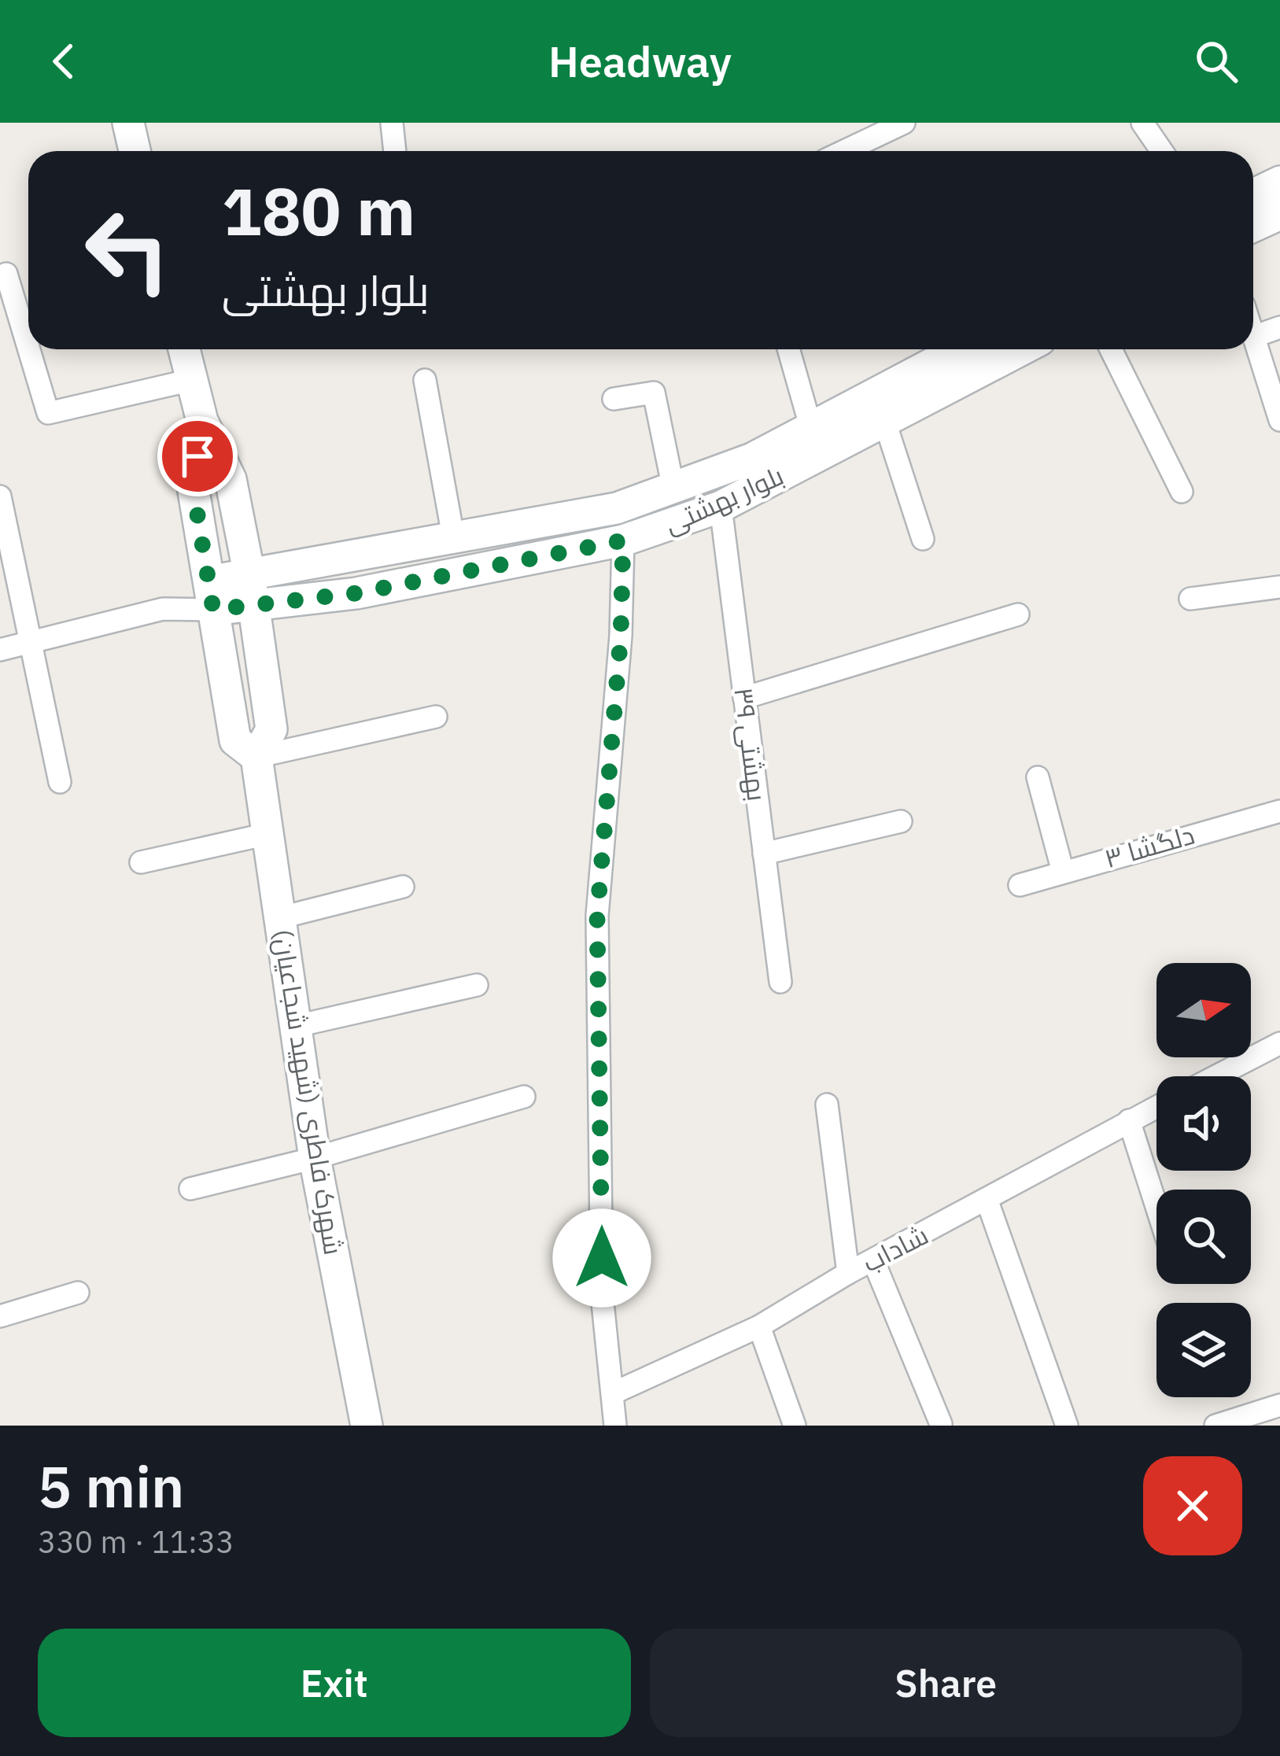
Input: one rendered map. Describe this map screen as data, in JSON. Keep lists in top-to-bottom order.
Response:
{
  "streets": {
    "main road": ["بلوار بهشتی", "شهرک فاطری (شهید شجاعیان)"],
    "street": ["بهشتی ۳۹", "دلگشا ۳", "شاداب"]
  },
  "crossings": [
    ["بلوار بهشتی", "بهشتی ۳۹"],
    ["بلوار بهشتی", "شهرک فاطری (شهید شجاعیان)"]
  ],
  "north": "right",
  "page": {
    "header": "Headway",
    "turn": ["180 m", "بلوار بهشتی"],
    "heading": ["5 min", "330 m · 11:33"],
    "buttons": ["Exit", "Share"]
  }
}
